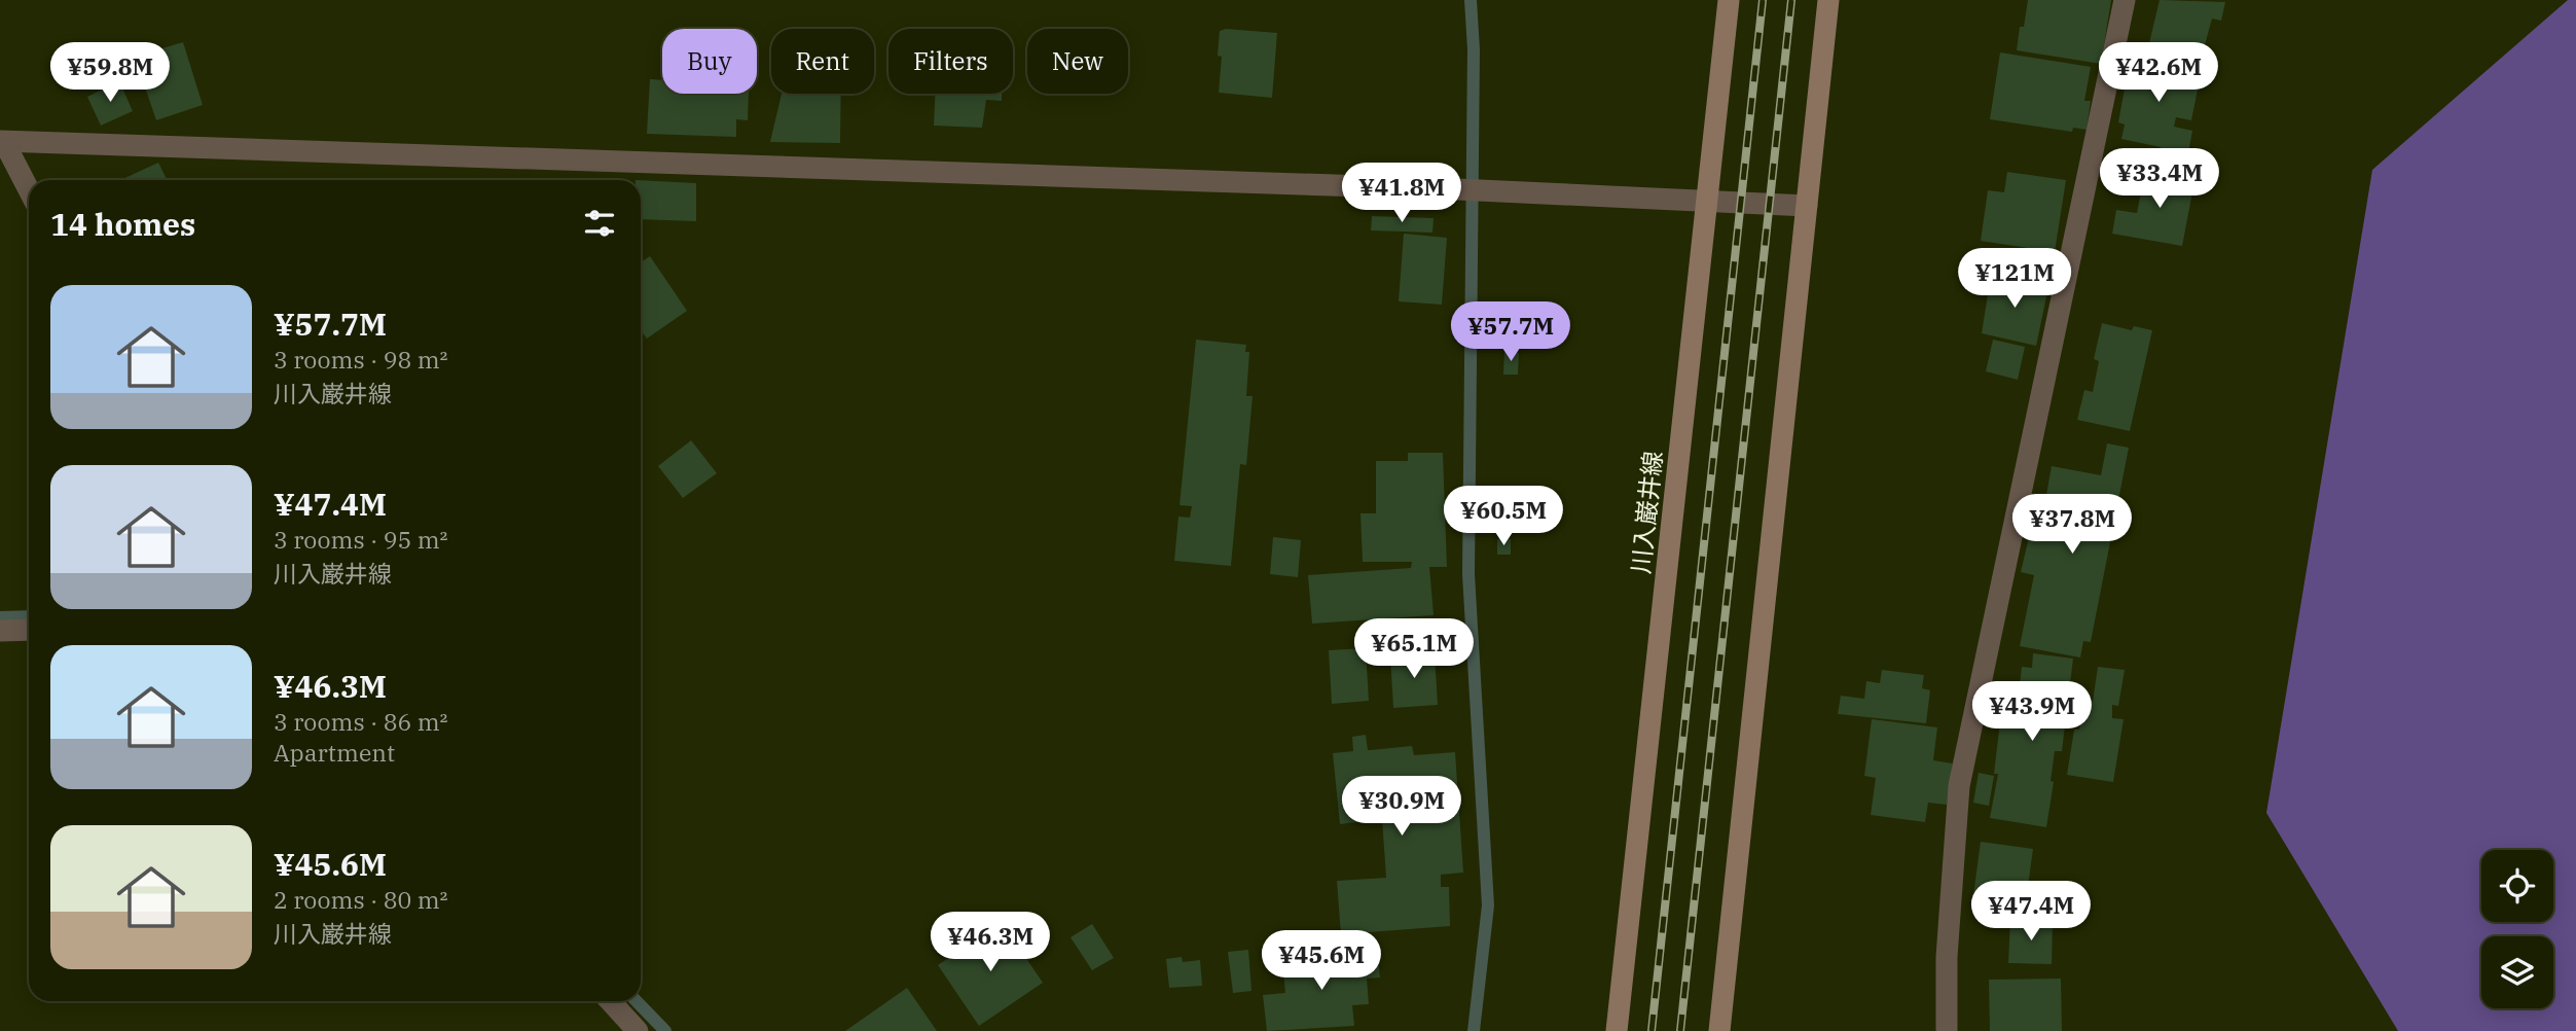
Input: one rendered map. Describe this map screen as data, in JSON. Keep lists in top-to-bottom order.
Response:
{
  "streets": {
    "main road": ["川入巌井線"]
  },
  "page": {
    "chip": [
      "Buy",
      "Rent",
      "Filters",
      "New"
    ],
    "price": [
      "¥59.8M",
      "¥42.6M",
      "¥33.4M",
      "¥41.8M",
      "¥121M",
      "¥57.7M",
      "¥60.5M",
      "¥37.8M",
      "¥65.1M",
      "¥43.9M",
      "¥30.9M",
      "¥47.4M",
      "¥46.3M",
      "¥45.6M"
    ],
    "heading": "14 homes",
    "list": [
      {
        "name": "¥57.7M",
        "note": "3 rooms · 98 m² · 川入巌井線"
      },
      {
        "name": "¥47.4M",
        "note": "3 rooms · 95 m² · 川入巌井線"
      },
      {
        "name": "¥46.3M",
        "note": "3 rooms · 86 m² · Apartment"
      },
      {
        "name": "¥45.6M",
        "note": "2 rooms · 80 m² · 川入巌井線"
      }
    ]
  }
}
